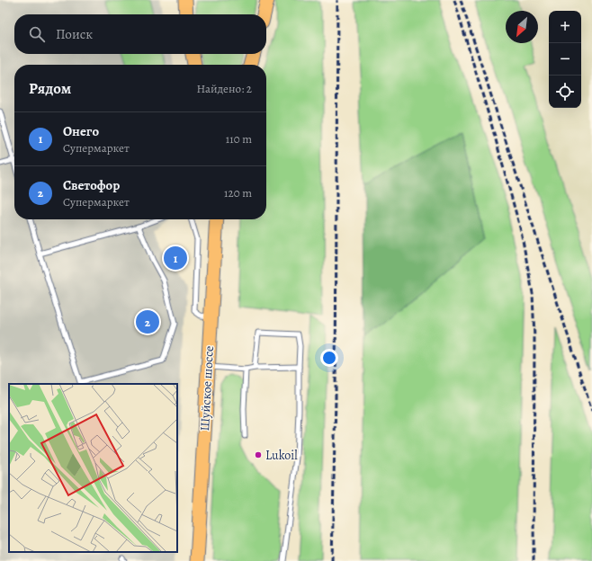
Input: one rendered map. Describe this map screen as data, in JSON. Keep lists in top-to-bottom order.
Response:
{
  "streets": {
    "main road": ["Шуйское шоссе"]
  },
  "places": ["Lukoil"],
  "north": "bottom left",
  "page": {
    "map_buttons": ["+", "−"],
    "search": "Поиск",
    "heading": ["Рядом", "Найдено: 2"],
    "list": [
      {
        "mark": "1",
        "name": "Онего",
        "note": "Супермаркет",
        "value": "110 m"
      },
      {
        "mark": "2",
        "name": "Светофор",
        "note": "Супермаркет",
        "value": "120 m"
      }
    ],
    "pins": ["1", "2"]
  }
}
